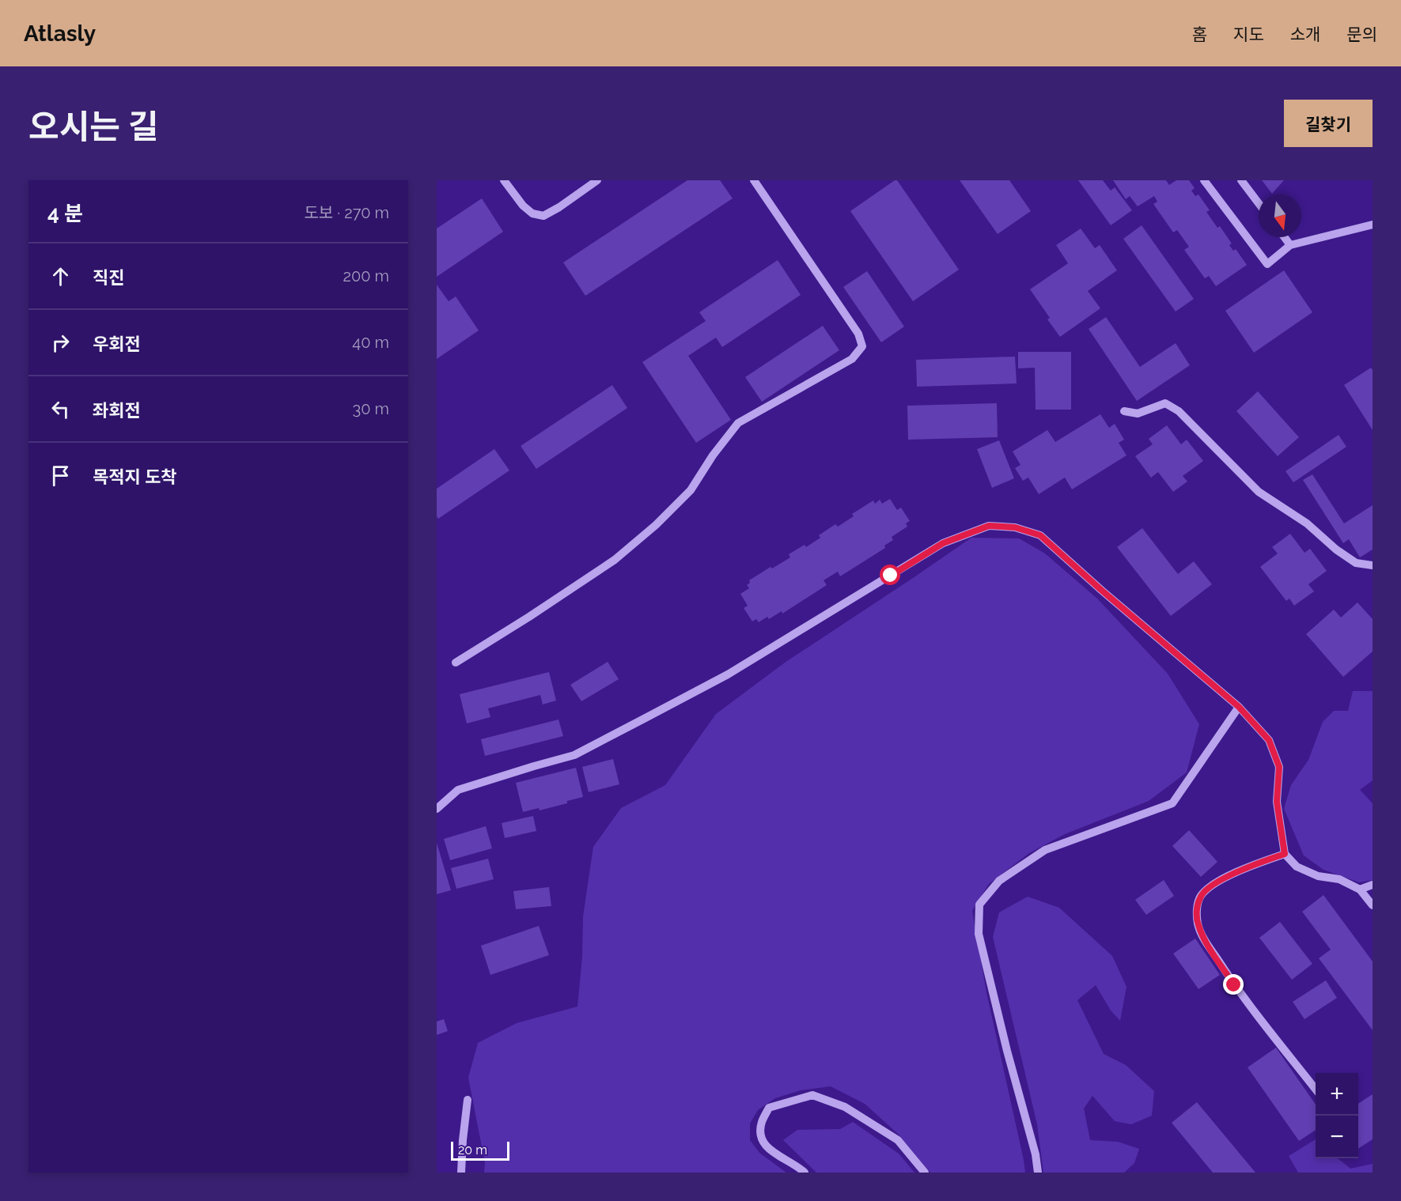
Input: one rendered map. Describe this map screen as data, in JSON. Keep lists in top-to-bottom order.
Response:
{
  "scale_bar": "20 m",
  "north": "bottom",
  "page": {
    "header": "Atlasly",
    "nav": [
      "홈",
      "지도",
      "소개",
      "문의"
    ],
    "title": "오시는 길",
    "buttons": "길찾기",
    "heading": ["4 분", "도보 · 270 m"],
    "list": [
      ["직진", "200 m"],
      ["우회전", "40 m"],
      ["좌회전", "30 m"],
      "목적지 도착"
    ],
    "map_buttons": ["+", "−"],
    "scale": "20 m"
  }
}
